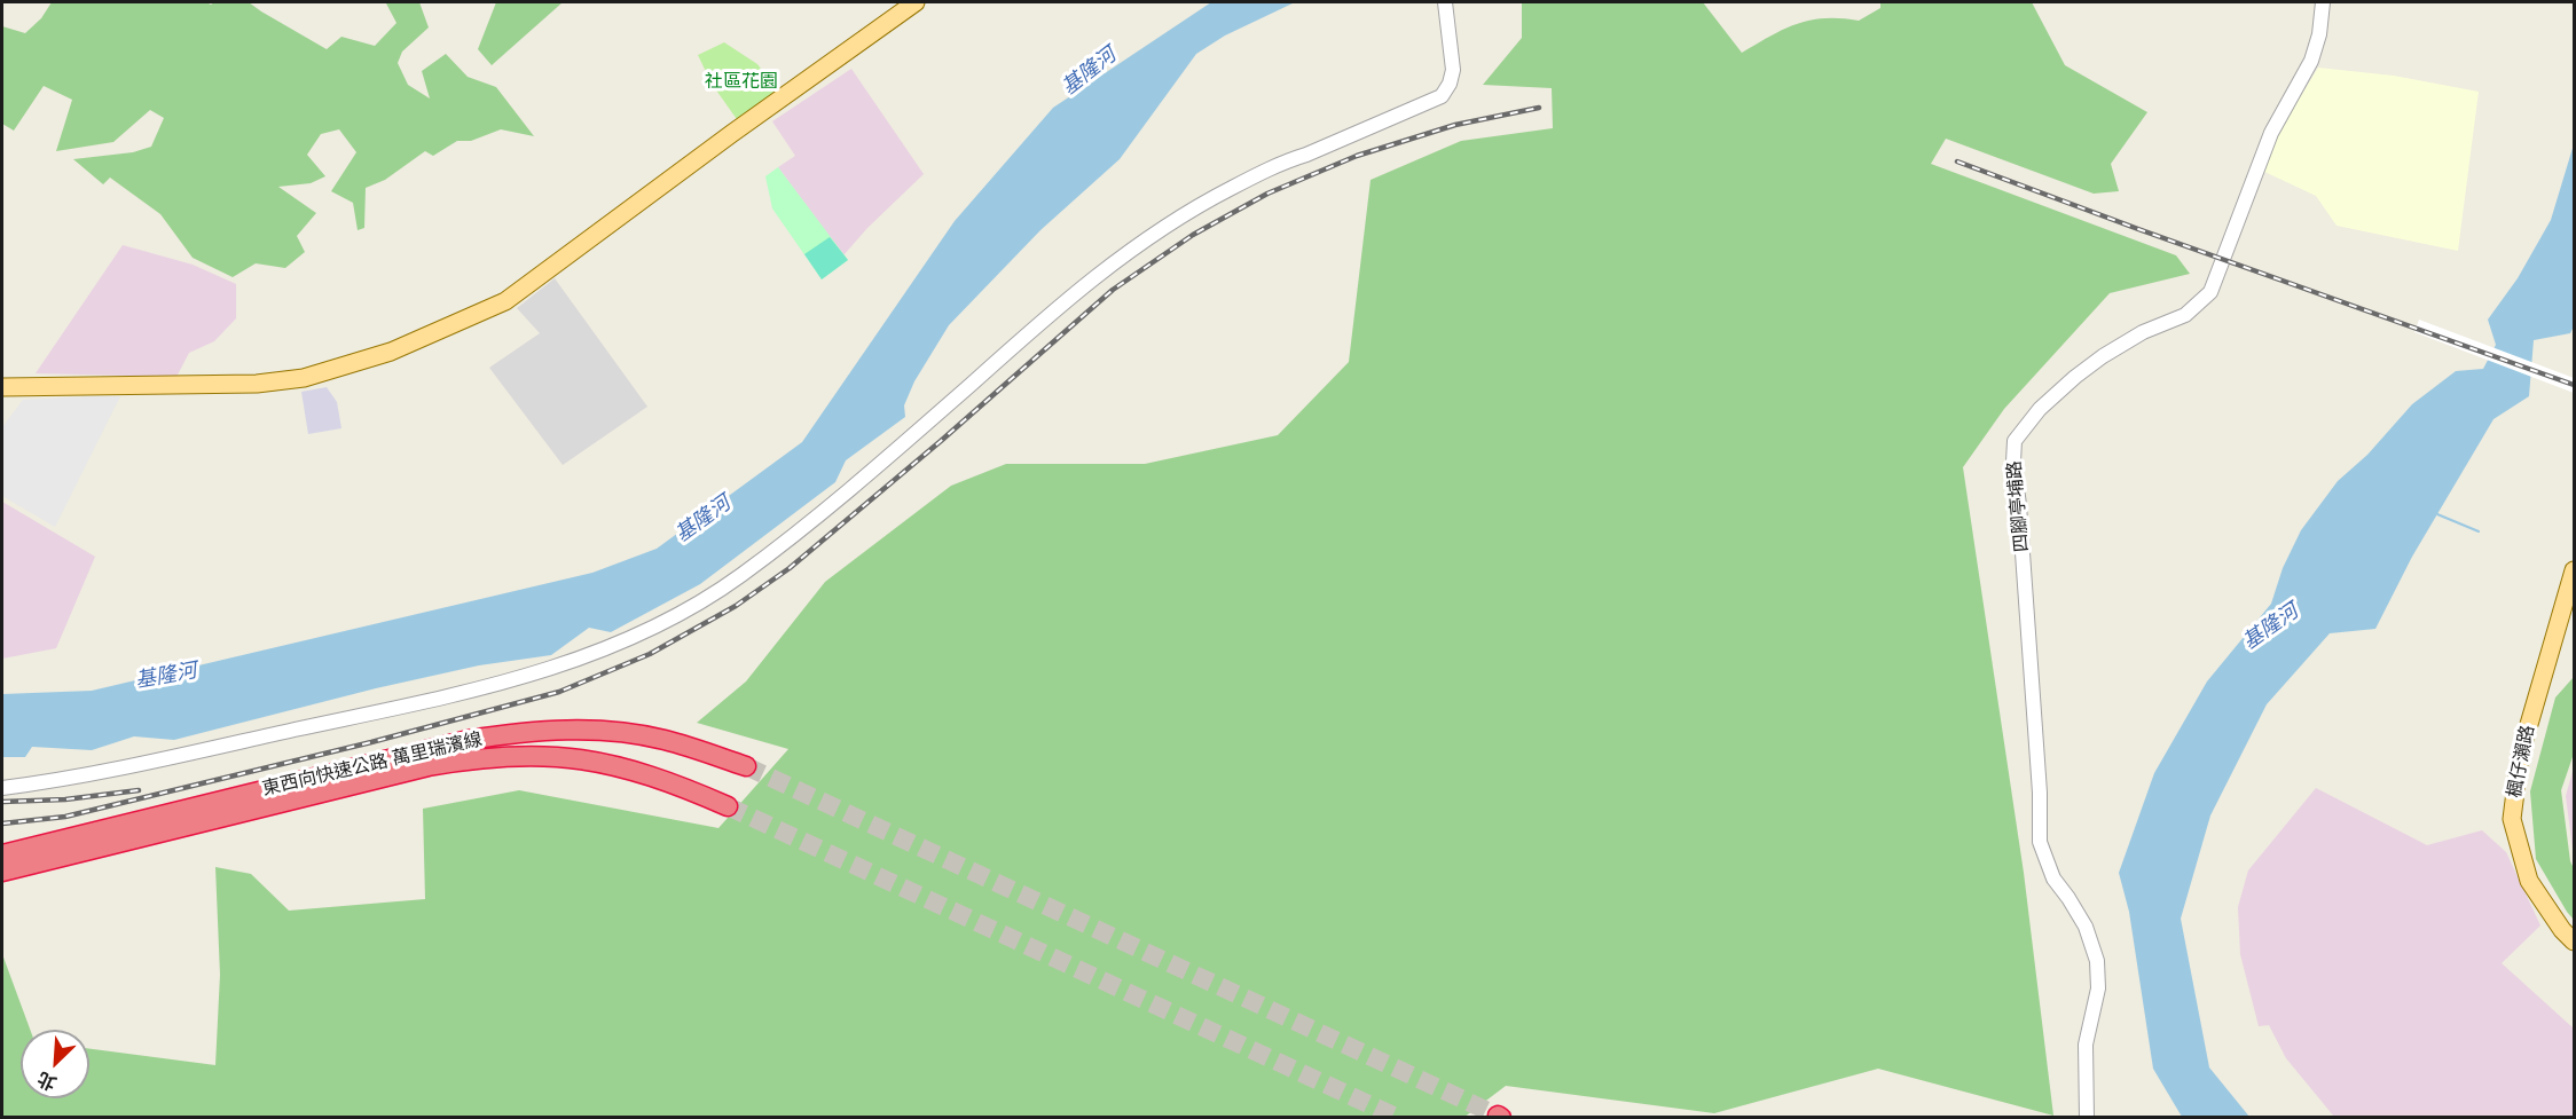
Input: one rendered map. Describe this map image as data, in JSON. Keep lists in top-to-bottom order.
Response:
{
  "streets": {
    "highway": ["東西向快速公路 萬里瑞濱線"],
    "main road": ["楓仔瀨路"],
    "street": ["四腳亭埔路"]
  },
  "water": ["基隆河"],
  "parks": ["社區花園"],
  "north": "bottom left"
}
